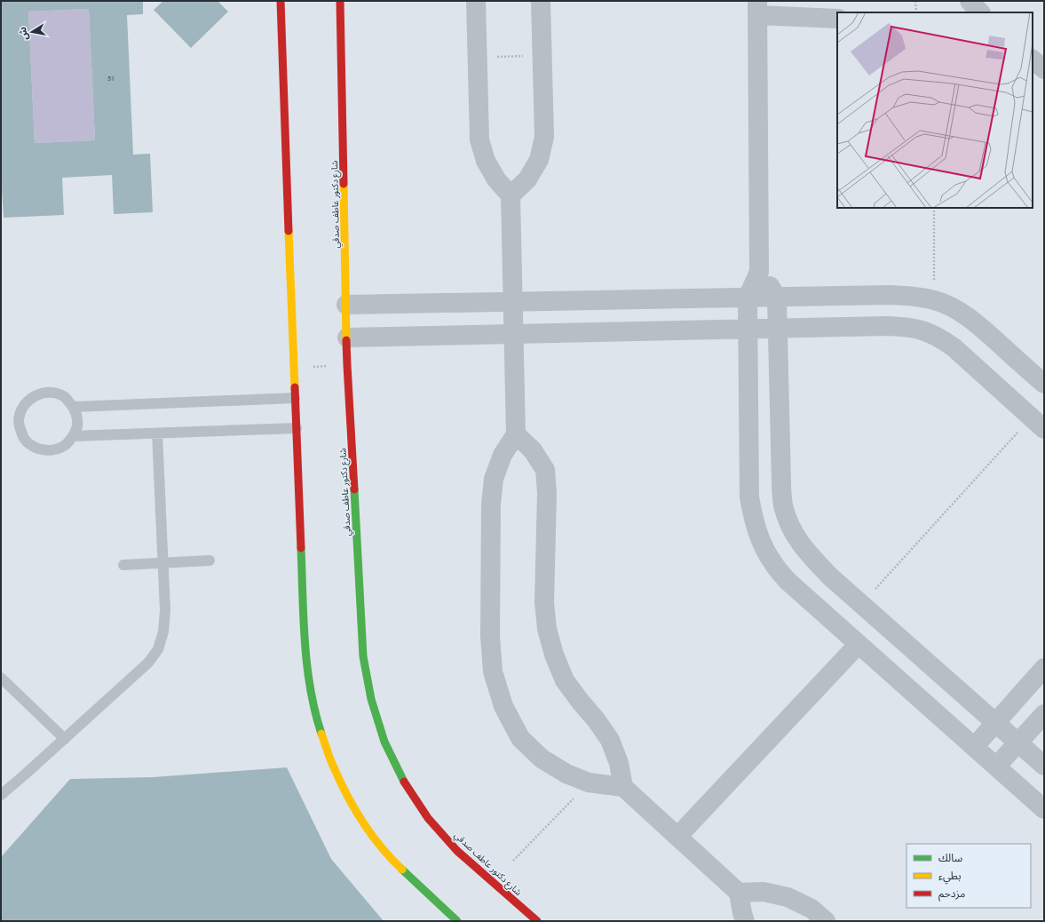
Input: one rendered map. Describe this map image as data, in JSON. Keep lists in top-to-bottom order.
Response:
{
  "streets": {
    "street": ["شارع دكتور عاطف صدقي"]
  },
  "house_numbers": ["51"],
  "legend": ["سالك", "بطيء", "مزدحم"],
  "north": "left"
}
